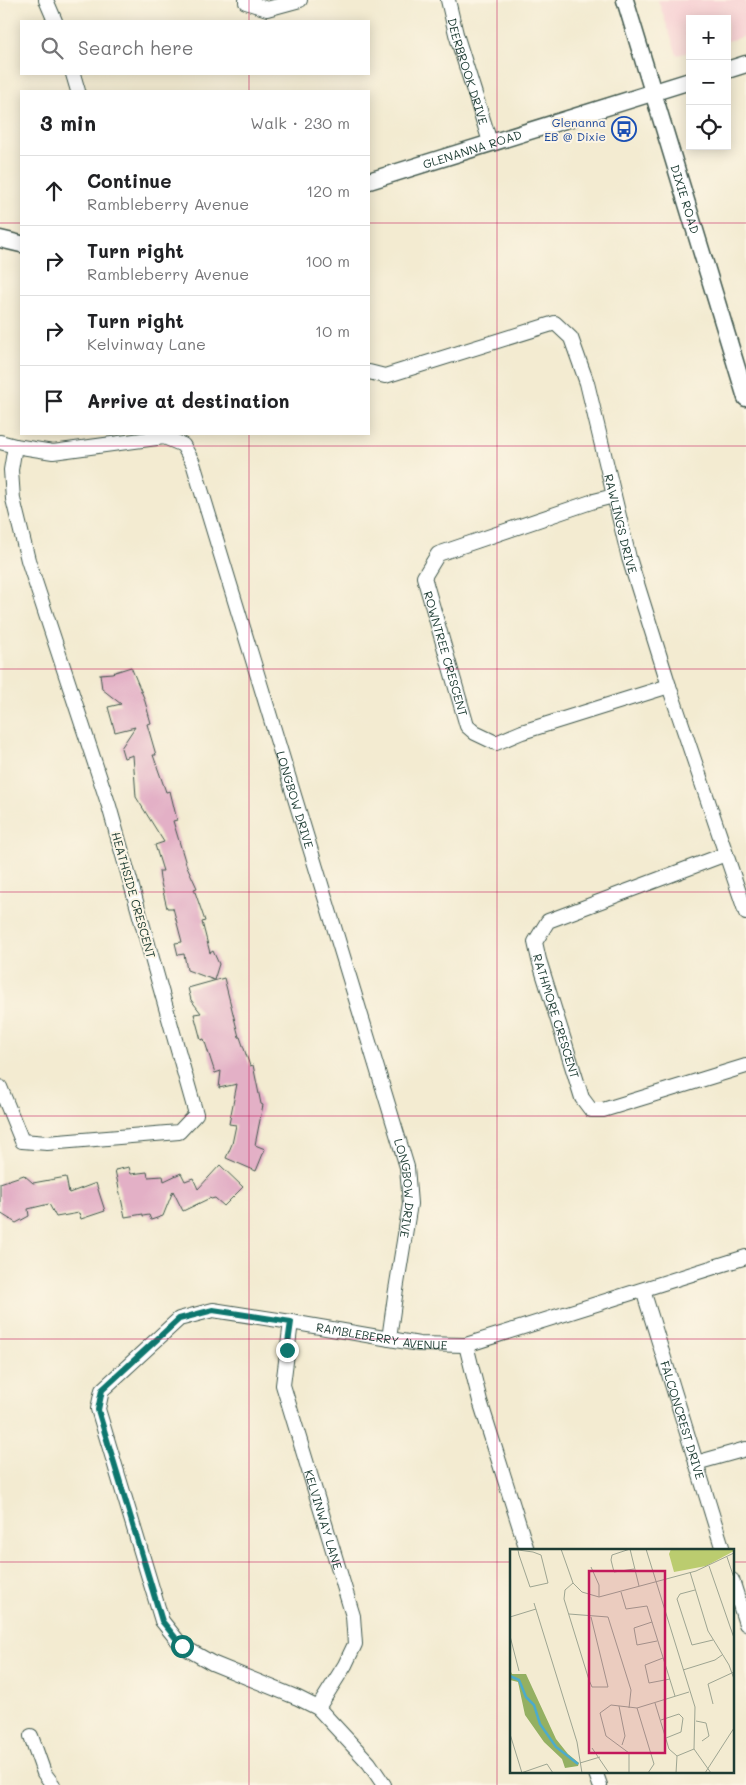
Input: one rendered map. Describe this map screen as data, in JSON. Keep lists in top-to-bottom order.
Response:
{
  "streets": {
    "street": [
      "DEERBROOK DRIVE",
      "GLENANNA ROAD",
      "DIXIE ROAD",
      "RAWLINGS DRIVE",
      "ROWNTREE CRESCENT",
      "LONGBOW DRIVE",
      "HEATHSIDE CRESCENT",
      "RATHMORE CRESCENT",
      "RAMBLEBERRY AVENUE",
      "FALCONCREST DRIVE",
      "KELVINWAY LANE"
    ]
  },
  "crossings": [
    ["DEERBROOK DRIVE", "GLENANNA ROAD"],
    ["GLENANNA ROAD", "DIXIE ROAD"],
    ["RAWLINGS DRIVE", "ROWNTREE CRESCENT"],
    ["RAWLINGS DRIVE", "RATHMORE CRESCENT"],
    ["LONGBOW DRIVE", "HEATHSIDE CRESCENT"],
    ["LONGBOW DRIVE", "RAMBLEBERRY AVENUE"],
    ["RAMBLEBERRY AVENUE", "FALCONCREST DRIVE"],
    ["RAMBLEBERRY AVENUE", "KELVINWAY LANE"]
  ],
  "places": {
    "bus stop": ["Glenanna EB @ Dixie"]
  },
  "page": {
    "map_buttons": ["+", "−"],
    "search": "Search here",
    "heading": ["3 min", "Walk · 230 m"],
    "list": [
      ["Continue", "Rambleberry Avenue", "120 m"],
      ["Turn right", "Rambleberry Avenue", "100 m"],
      ["Turn right", "Kelvinway Lane", "10 m"],
      "Arrive at destination"
    ]
  }
}
